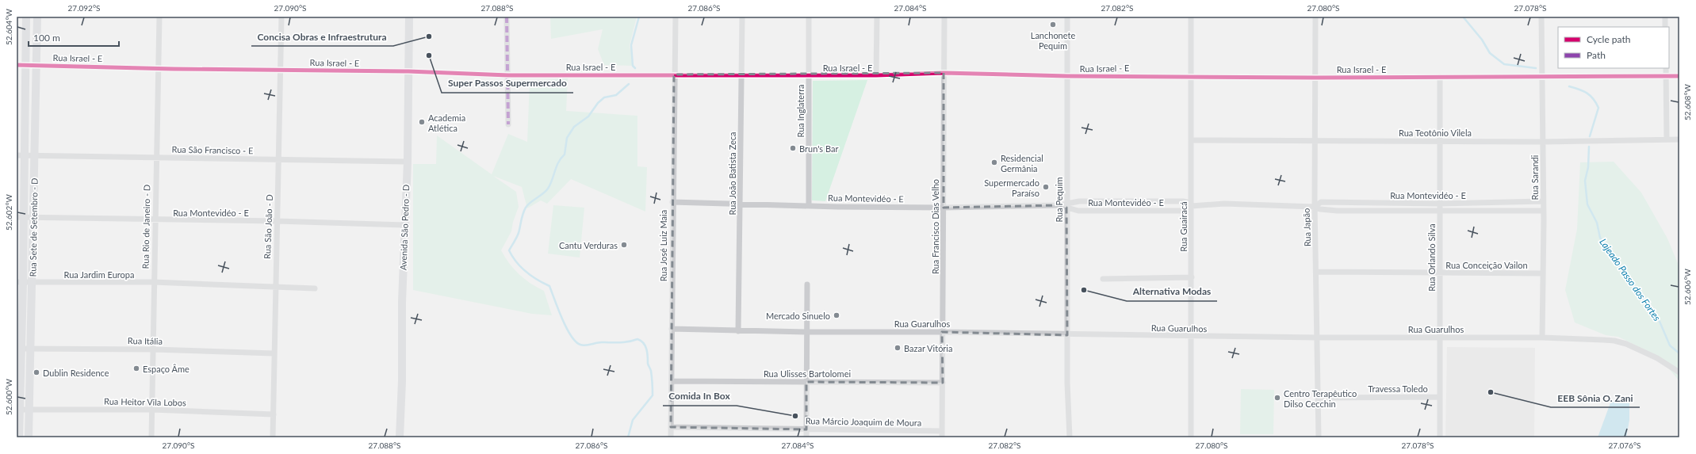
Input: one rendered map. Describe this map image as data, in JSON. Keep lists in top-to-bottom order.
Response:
{
  "streets": {
    "street": [
      "Rua Israel - E",
      "Rua Inglaterra",
      "Rua Teotônio Vilela",
      "Rua São Francisco - E",
      "Rua João Batista Zeca",
      "Rua Sarandi",
      "Rua Montevidéo - E",
      "Rua Pequim",
      "Rua Rio de Janeiro - D",
      "Rua São João - D",
      "Rua Francisco Dias Velho",
      "Rua Guairacá",
      "Rua Sete de Setembro - D",
      "Avenida São Pedro - D",
      "Rua Japão",
      "Rua José Luiz Maia",
      "Rua Orlando Silva",
      "Rua Conceição Vailon",
      "Rua Jardim Europa",
      "Rua Guarulhos",
      "Rua Itália",
      "Rua Ulisses Bartolomei",
      "Travessa Toledo",
      "Rua Heitor Vila Lobos",
      "Rua Márcio Joaquim de Moura"
    ]
  },
  "crossings": [
    ["Rua Israel - E", "Rua Inglaterra"],
    ["Rua Israel - E", "Rua João Batista Zeca"],
    ["Rua Israel - E", "Rua Sarandi"],
    ["Rua Israel - E", "Rua Pequim"],
    ["Rua Israel - E", "Rua Rio de Janeiro - D"],
    ["Rua Israel - E", "Rua São João - D"],
    ["Rua Israel - E", "Rua Francisco Dias Velho"],
    ["Rua Israel - E", "Rua Guairacá"],
    ["Rua Israel - E", "Rua Sete de Setembro - D"],
    ["Rua Israel - E", "Avenida São Pedro - D"],
    ["Rua Israel - E", "Rua Japão"],
    ["Rua Israel - E", "Rua José Luiz Maia"],
    ["Rua Israel - E", "Rua Orlando Silva"],
    ["Rua Inglaterra", "Rua Montevidéo - E"],
    ["Rua Teotônio Vilela", "Rua Sarandi"],
    ["Rua Teotônio Vilela", "Rua Guairacá"],
    ["Rua Teotônio Vilela", "Rua Japão"],
    ["Rua Teotônio Vilela", "Rua Orlando Silva"],
    ["Rua São Francisco - E", "Rua Rio de Janeiro - D"],
    ["Rua São Francisco - E", "Rua São João - D"],
    ["Rua São Francisco - E", "Rua Sete de Setembro - D"],
    ["Rua São Francisco - E", "Avenida São Pedro - D"],
    ["Rua João Batista Zeca", "Rua Montevidéo - E"],
    ["Rua João Batista Zeca", "Rua Guarulhos"],
    ["Rua Sarandi", "Rua Montevidéo - E"],
    ["Rua Sarandi", "Rua Conceição Vailon"],
    ["Rua Sarandi", "Rua Guarulhos"],
    ["Rua Montevidéo - E", "Rua Pequim"],
    ["Rua Montevidéo - E", "Rua Rio de Janeiro - D"],
    ["Rua Montevidéo - E", "Rua São João - D"],
    ["Rua Montevidéo - E", "Rua Francisco Dias Velho"],
    ["Rua Montevidéo - E", "Rua Guairacá"],
    ["Rua Montevidéo - E", "Rua Sete de Setembro - D"],
    ["Rua Montevidéo - E", "Avenida São Pedro - D"],
    ["Rua Montevidéo - E", "Rua Japão"],
    ["Rua Montevidéo - E", "Rua José Luiz Maia"],
    ["Rua Montevidéo - E", "Rua Orlando Silva"],
    ["Rua Pequim", "Rua Guarulhos"],
    ["Rua Rio de Janeiro - D", "Rua Jardim Europa"],
    ["Rua Rio de Janeiro - D", "Rua Itália"],
    ["Rua Rio de Janeiro - D", "Rua Heitor Vila Lobos"],
    ["Rua São João - D", "Rua Jardim Europa"],
    ["Rua São João - D", "Rua Itália"],
    ["Rua São João - D", "Rua Heitor Vila Lobos"],
    ["Rua Francisco Dias Velho", "Rua Guarulhos"],
    ["Rua Francisco Dias Velho", "Rua Ulisses Bartolomei"],
    ["Rua Francisco Dias Velho", "Rua Márcio Joaquim de Moura"],
    ["Rua Guairacá", "Rua Guarulhos"],
    ["Rua Sete de Setembro - D", "Rua Jardim Europa"],
    ["Rua Sete de Setembro - D", "Rua Itália"],
    ["Rua Sete de Setembro - D", "Rua Heitor Vila Lobos"],
    ["Rua Japão", "Rua Conceição Vailon"],
    ["Rua Japão", "Rua Guarulhos"],
    ["Rua Japão", "Travessa Toledo"],
    ["Rua José Luiz Maia", "Rua Guarulhos"],
    ["Rua José Luiz Maia", "Rua Ulisses Bartolomei"],
    ["Rua José Luiz Maia", "Rua Márcio Joaquim de Moura"],
    ["Rua Orlando Silva", "Rua Conceição Vailon"],
    ["Rua Orlando Silva", "Rua Guarulhos"],
    ["Rua Orlando Silva", "Travessa Toledo"]
  ],
  "water": ["Lajeado Passo dos Fortes"],
  "places": [
    "Lanchonete Pequim",
    "Concisa Obras e Infraestrutura",
    "Super Passos Supermercado",
    "Academia Atlética",
    "Brun's Bar",
    "Residencial Germânia",
    "Supermercado Paraíso",
    "Cantu Verduras",
    "Alternativa Modas",
    "Mercado Sinuelo",
    "Bazar Vitória",
    "Espaço Âme",
    "Dublin Residence",
    "EEB Sônia O. Zani",
    "Centro Terapêutico Dilso Cecchin",
    "Comida In Box"
  ],
  "legend": ["Cycle path", "Path"],
  "scale_bar": "100 m",
  "coordinates": [
    "27.092°S",
    "27.090°S",
    "27.088°S",
    "27.086°S",
    "27.084°S",
    "27.082°S",
    "27.080°S",
    "27.078°S",
    "52.604°W",
    "52.608°W",
    "52.602°W",
    "52.606°W",
    "52.600°W",
    "27.076°S"
  ]
}
